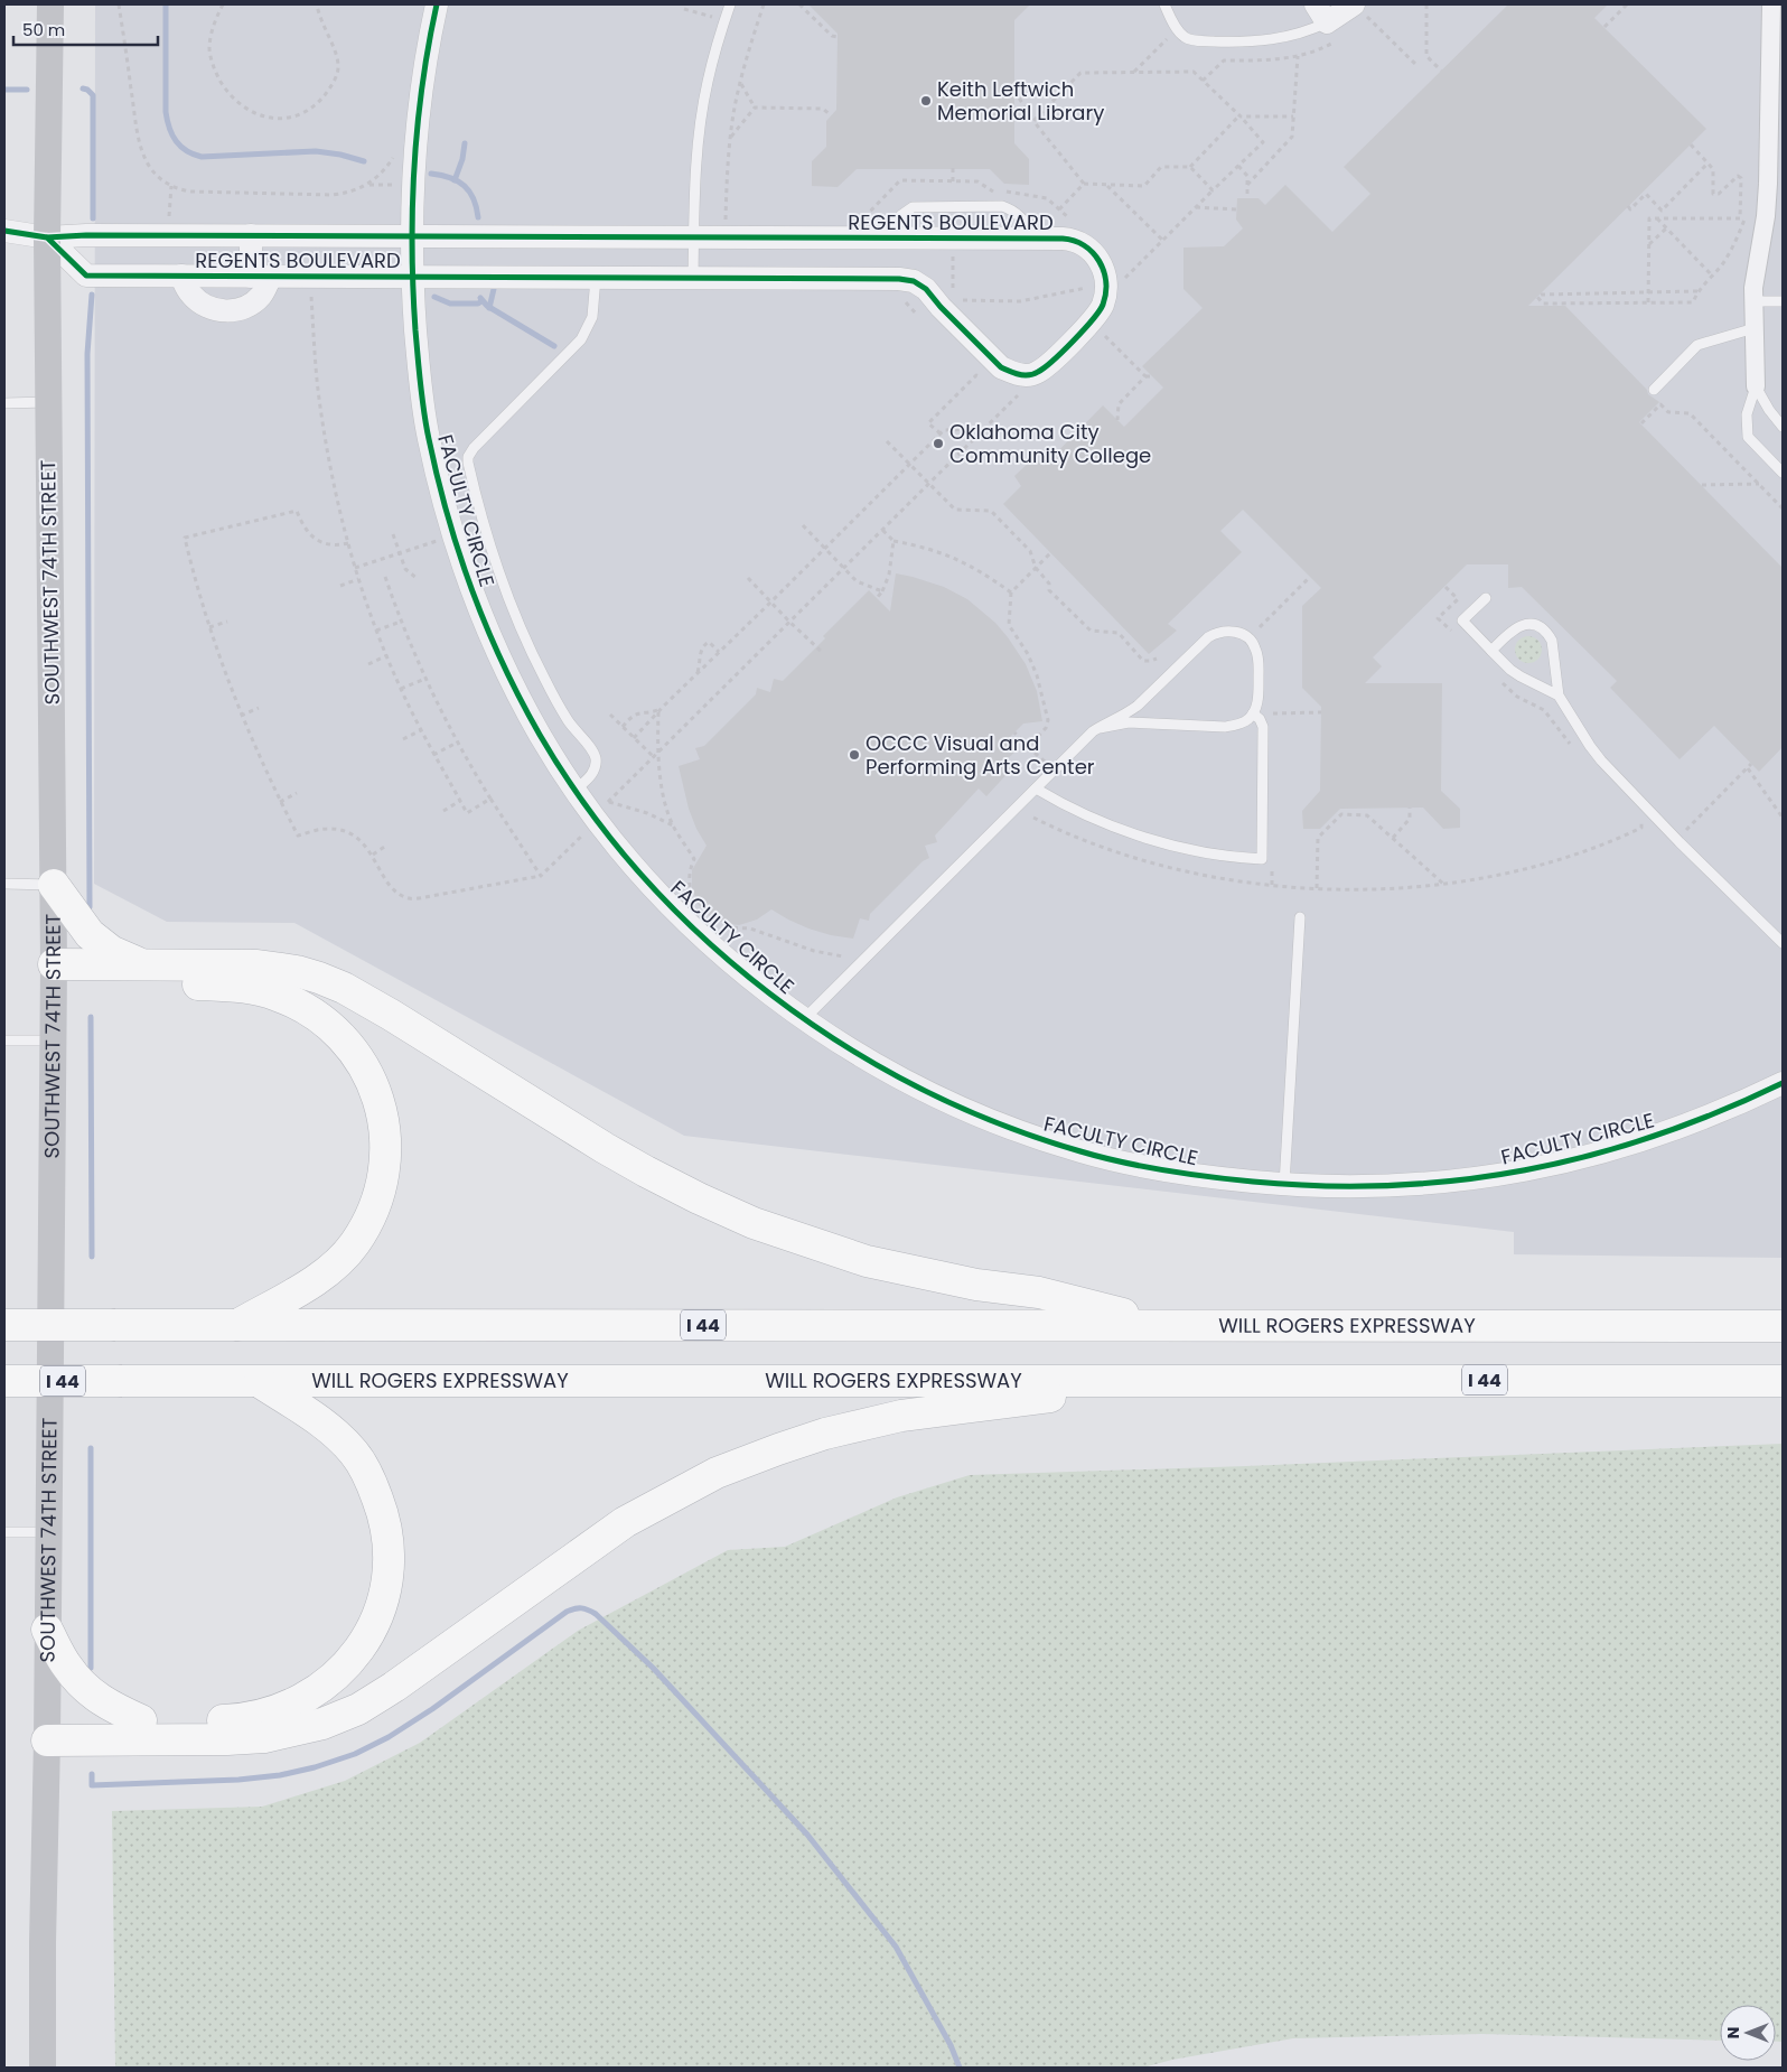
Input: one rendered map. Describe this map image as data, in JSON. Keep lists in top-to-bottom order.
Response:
{
  "streets": {
    "highway": ["I 44", "WILL ROGERS EXPRESSWAY"],
    "main road": ["SOUTHWEST 74TH STREET"],
    "street": ["REGENTS BOULEVARD", "FACULTY CIRCLE"]
  },
  "crossings": [
    ["REGENTS BOULEVARD", "FACULTY CIRCLE"],
    ["REGENTS BOULEVARD", "SOUTHWEST 74TH STREET"]
  ],
  "places": ["Keith Leftwich Memorial Library", "Oklahoma City Community College", "OCCC Visual and Performing Arts Center"],
  "scale_bar": "50 m",
  "north": "left"
}
